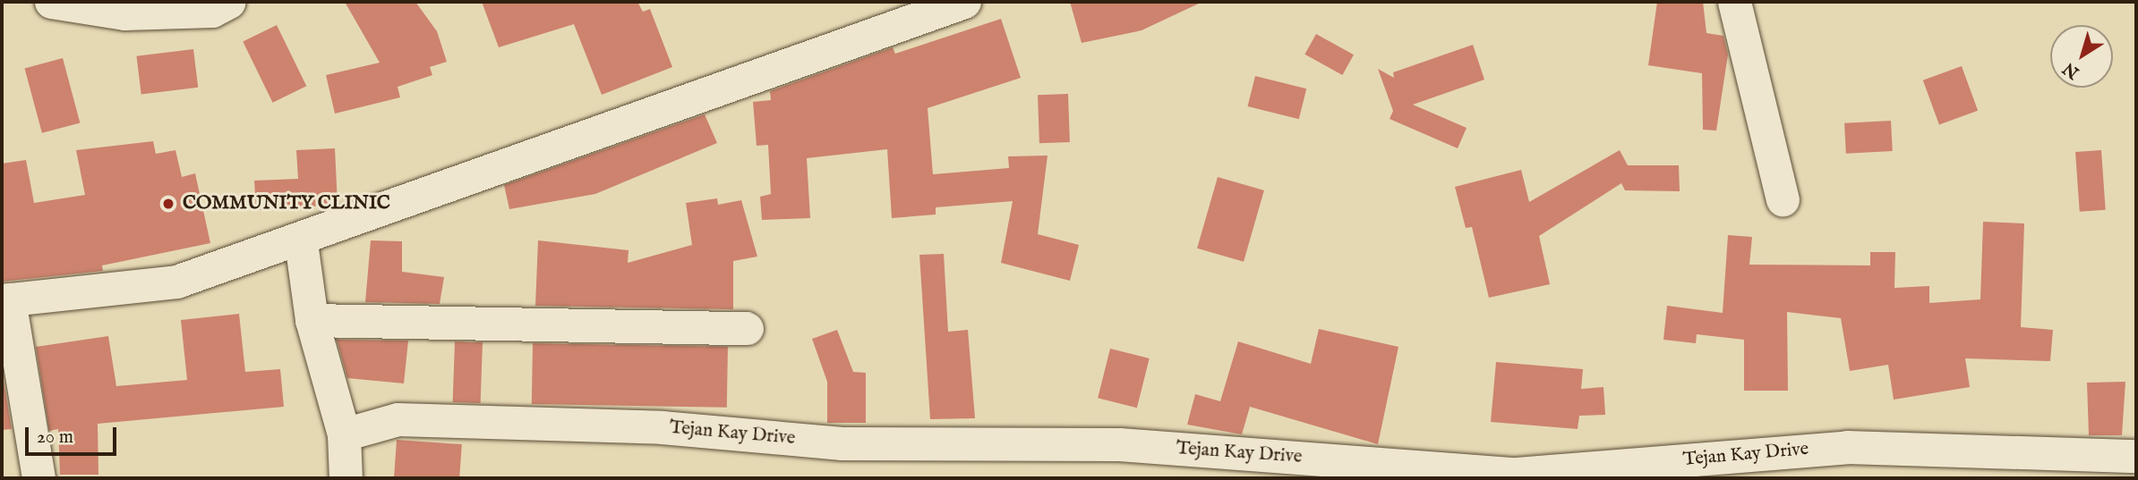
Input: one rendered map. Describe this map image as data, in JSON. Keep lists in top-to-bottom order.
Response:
{
  "streets": {
    "street": ["Tejan Kay Drive"]
  },
  "places": ["COMMUNITY CLINIC"],
  "scale_bar": "20 m",
  "north": "bottom left"
}
